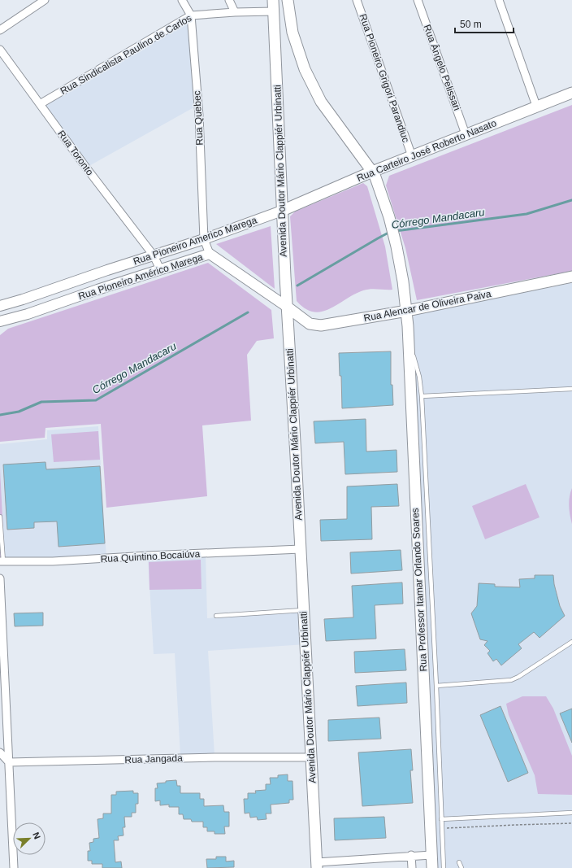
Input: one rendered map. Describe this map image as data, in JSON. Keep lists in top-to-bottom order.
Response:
{
  "streets": {
    "main road": [
      "Rua Carteiro José Roberto Nasato",
      "Avenida Doutor Mário Clappiér Urbinatti",
      "Rua Alencar de Oliveira Paiva",
      "Rua Professor Itamar Orlando Soares"
    ],
    "street": [
      "Rua Sindicalista Paulino de Carlos",
      "Rua Ângelo Pelissari",
      "Rua Pioneiro Grigori Parandiuc",
      "Rua Quebec",
      "Rua Toronto",
      "Rua Pioneiro Americo Marega",
      "Rua Pioneiro Américo Marega",
      "Rua Quintino Bocaiúva",
      "Rua Jangada"
    ]
  },
  "crossings": [
    ["Rua Sindicalista Paulino de Carlos", "Rua Quebec"],
    ["Rua Sindicalista Paulino de Carlos", "Rua Toronto"],
    ["Rua Sindicalista Paulino de Carlos", "Avenida Doutor Mário Clappiér Urbinatti"],
    ["Rua Ângelo Pelissari", "Rua Carteiro José Roberto Nasato"],
    ["Rua Pioneiro Grigori Parandiuc", "Rua Carteiro José Roberto Nasato"],
    ["Rua Quebec", "Rua Pioneiro Americo Marega"],
    ["Rua Quebec", "Rua Pioneiro Américo Marega"],
    ["Rua Carteiro José Roberto Nasato", "Avenida Doutor Mário Clappiér Urbinatti"],
    ["Rua Carteiro José Roberto Nasato", "Rua Pioneiro Americo Marega"],
    ["Rua Toronto", "Rua Pioneiro Americo Marega"],
    ["Rua Toronto", "Rua Pioneiro Américo Marega"],
    ["Avenida Doutor Mário Clappiér Urbinatti", "Rua Pioneiro Americo Marega"],
    ["Avenida Doutor Mário Clappiér Urbinatti", "Rua Pioneiro Américo Marega"],
    ["Avenida Doutor Mário Clappiér Urbinatti", "Rua Alencar de Oliveira Paiva"],
    ["Avenida Doutor Mário Clappiér Urbinatti", "Rua Quintino Bocaiúva"],
    ["Avenida Doutor Mário Clappiér Urbinatti", "Rua Jangada"],
    ["Rua Pioneiro Americo Marega", "Rua Pioneiro Américo Marega"],
    ["Rua Pioneiro Américo Marega", "Rua Alencar de Oliveira Paiva"],
    ["Rua Alencar de Oliveira Paiva", "Rua Professor Itamar Orlando Soares"]
  ],
  "water": ["Córrego Mandacaru"],
  "scale_bar": "50 m",
  "north": "top right"
}
